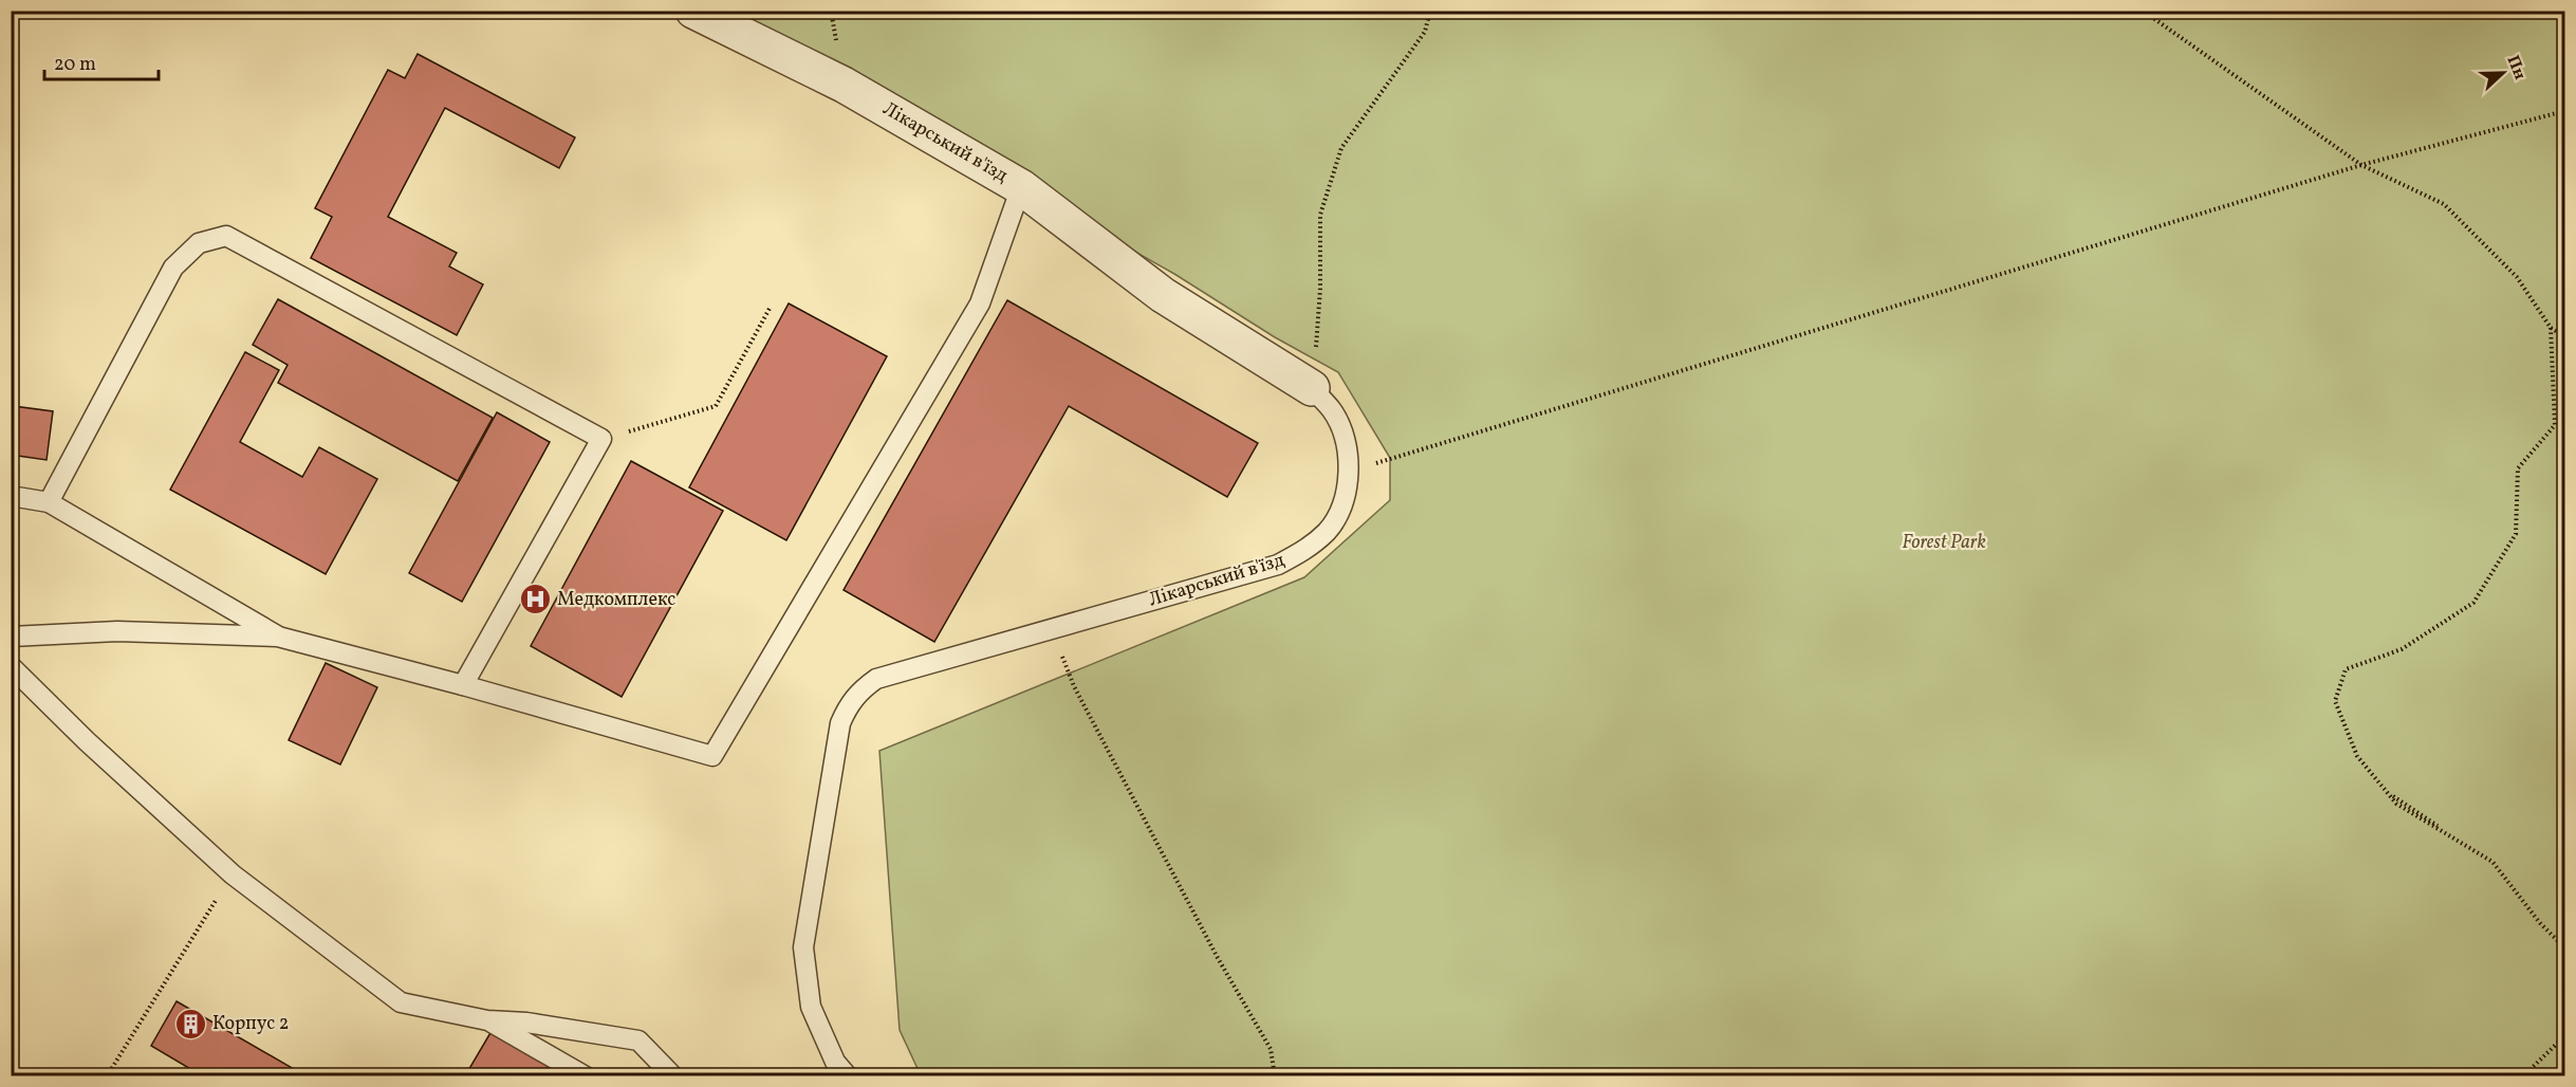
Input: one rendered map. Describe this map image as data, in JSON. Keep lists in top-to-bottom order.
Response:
{
  "streets": {
    "street": ["Лікарський в'їзд"]
  },
  "parks": ["Forest Park"],
  "places": {
    "hospital": ["Медкомплекс"],
    "building": ["Корпус 2"]
  },
  "scale_bar": "20 m",
  "north": "right"
}
